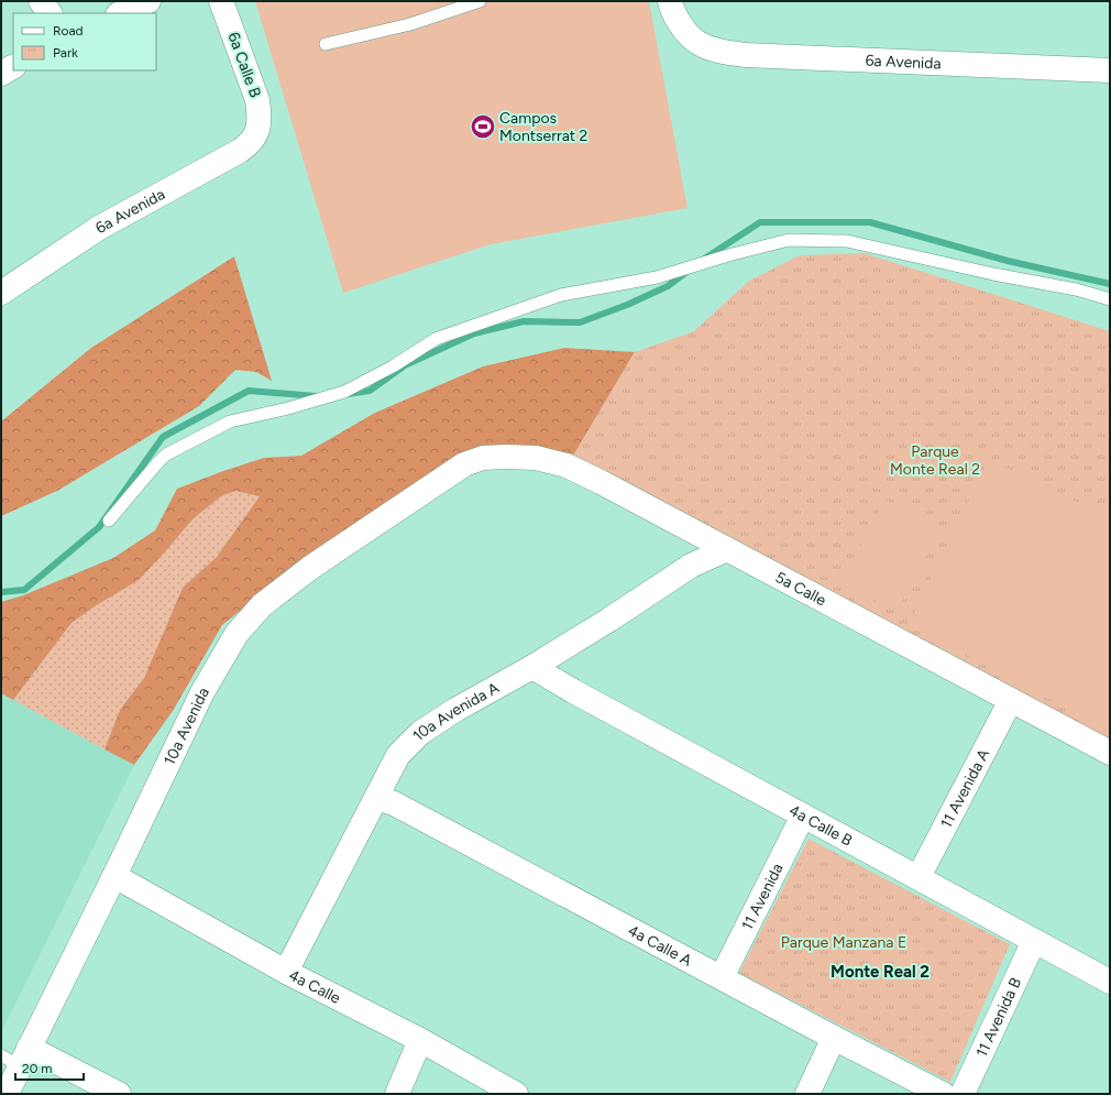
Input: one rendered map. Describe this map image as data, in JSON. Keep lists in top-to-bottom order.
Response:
{
  "streets": {
    "street": [
      "6a Avenida",
      "6a Calle B",
      "5a Calle",
      "10a Avenida A",
      "10a Avenida",
      "11 Avenida A",
      "4a Calle B",
      "11 Avenida",
      "4a Calle A",
      "4a Calle",
      "11 Avenida B"
    ]
  },
  "crossings": [
    ["6a Avenida", "6a Calle B"],
    ["5a Calle", "10a Avenida A"],
    ["5a Calle", "10a Avenida"],
    ["5a Calle", "11 Avenida A"],
    ["10a Avenida A", "4a Calle B"],
    ["10a Avenida A", "4a Calle A"],
    ["10a Avenida A", "4a Calle"],
    ["10a Avenida", "4a Calle"],
    ["11 Avenida A", "4a Calle B"],
    ["4a Calle B", "11 Avenida"],
    ["4a Calle B", "11 Avenida B"],
    ["11 Avenida", "4a Calle A"]
  ],
  "districts": ["Monte Real 2"],
  "parks": ["Parque Monte Real 2", "Parque Manzana E"],
  "places": {
    "sports": ["Campos Montserrat 2"]
  },
  "legend": ["Road", "Park"],
  "scale_bar": "20 m"
}
